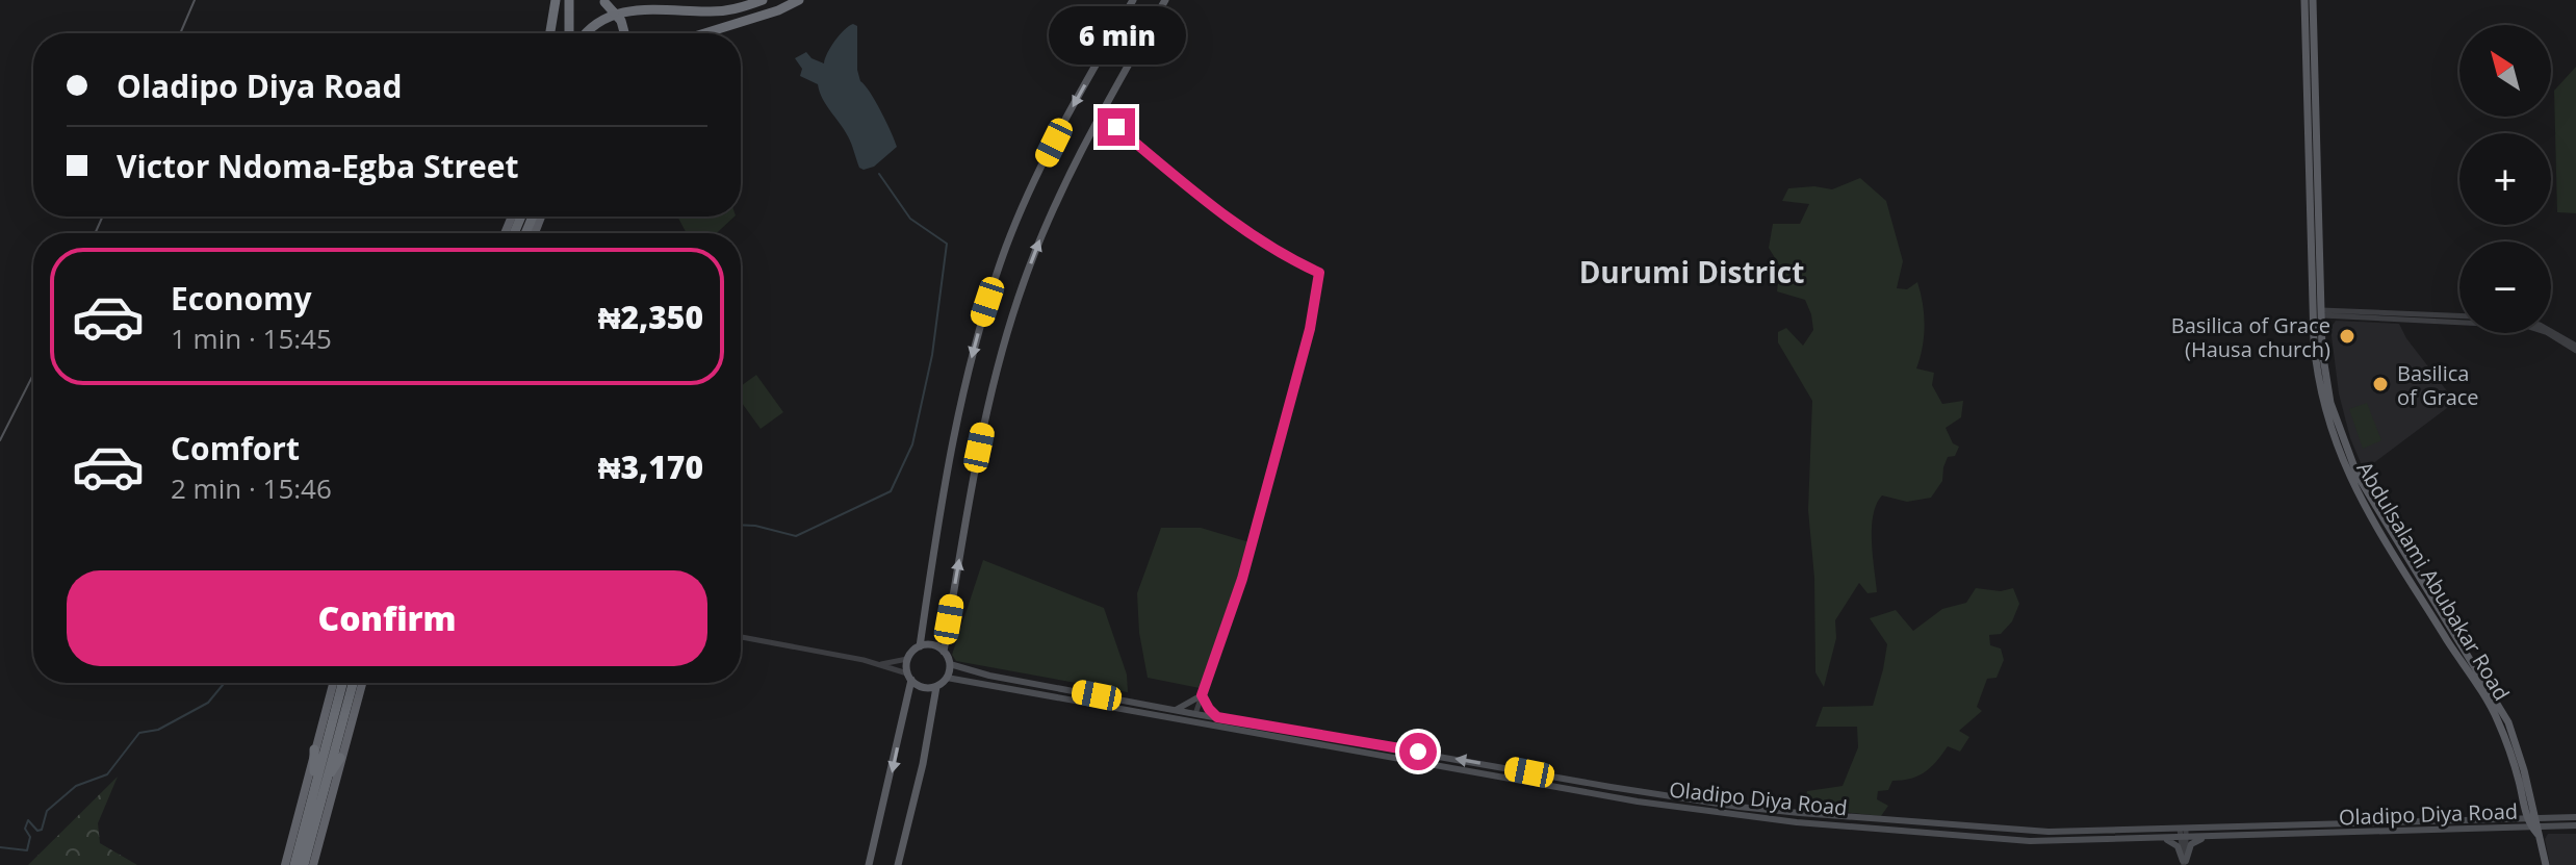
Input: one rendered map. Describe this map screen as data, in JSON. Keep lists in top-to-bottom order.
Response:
{
  "streets": {
    "main road": ["Abdulsalami Abubakar Road", "Oladipo Diya Road"]
  },
  "crossings": [
    ["Abdulsalami Abubakar Road", "Oladipo Diya Road"]
  ],
  "districts": ["Durumi District"],
  "places": ["Basilica of Grace (Hausa church)", "Basilica of Grace"],
  "north": "top left",
  "page": {
    "bubble": "6 min",
    "map_buttons": ["+", "−"],
    "banner": ["Oladipo Diya Road", "Victor Ndoma-Egba Street"],
    "list": [
      {
        "name": "Economy",
        "note": "1 min · 15:45",
        "value": "₦2,350"
      },
      {
        "name": "Comfort",
        "note": "2 min · 15:46",
        "value": "₦3,170"
      }
    ],
    "buttons": "Confirm"
  }
}
